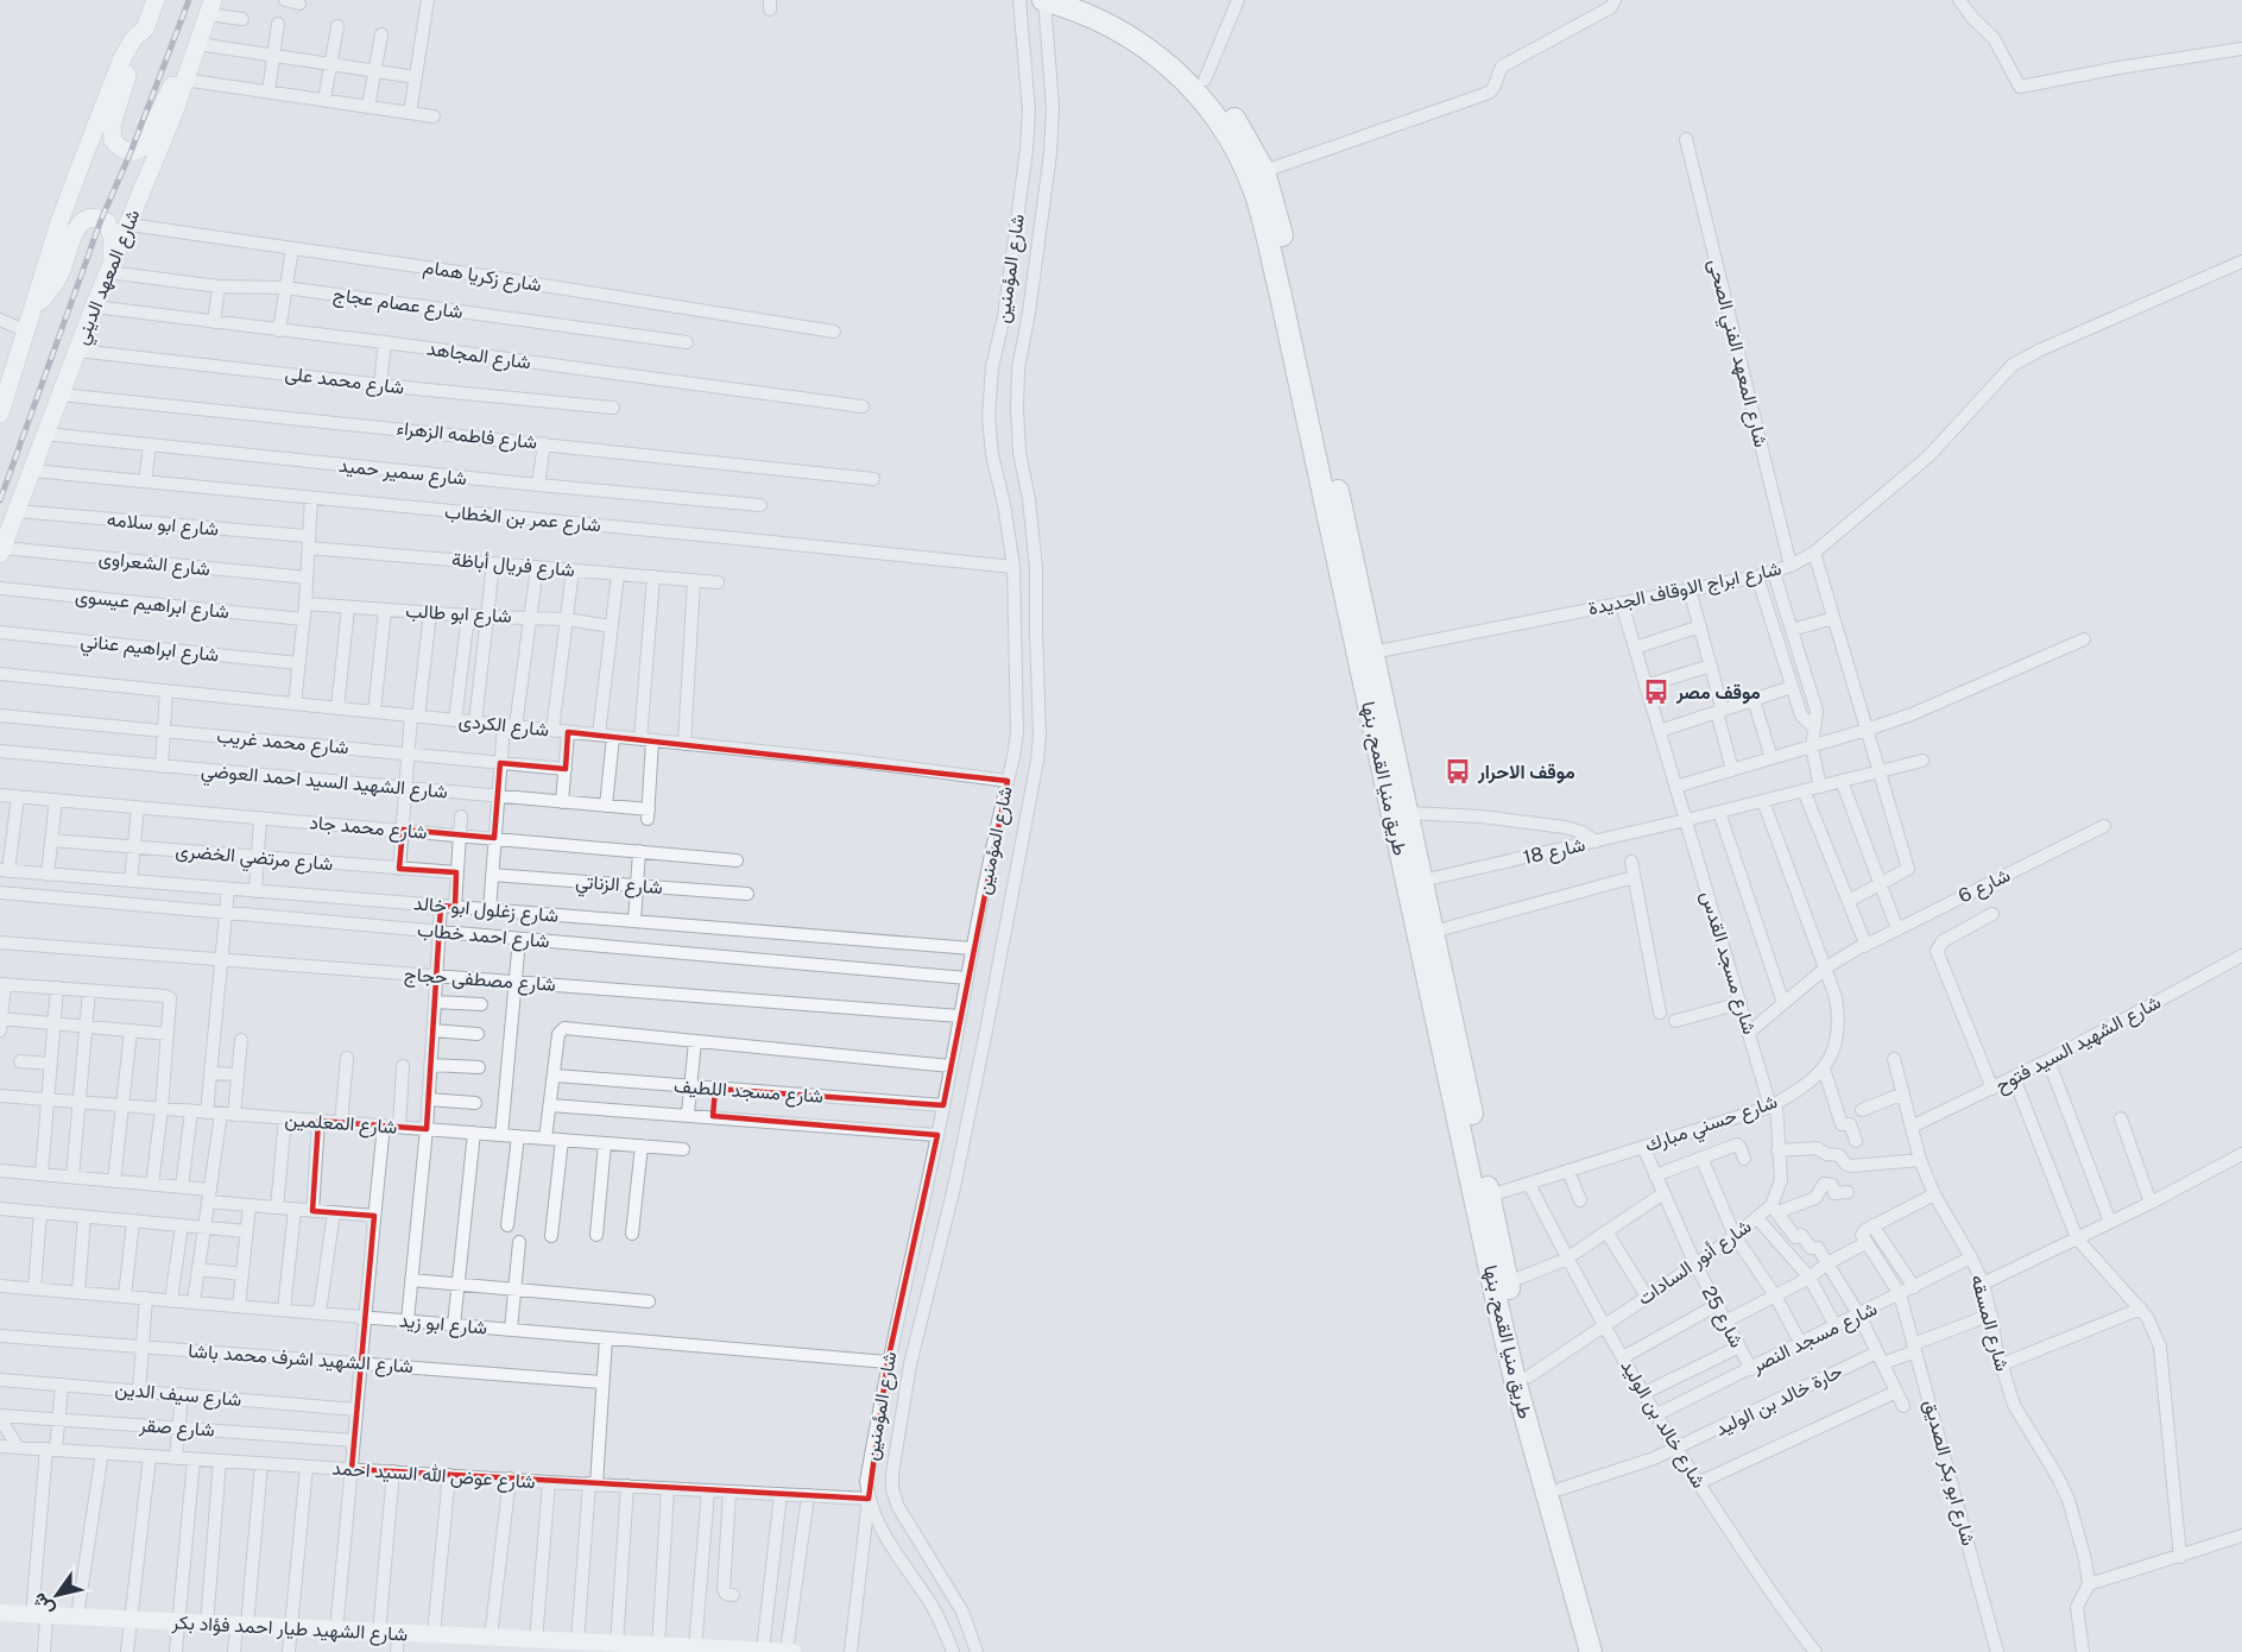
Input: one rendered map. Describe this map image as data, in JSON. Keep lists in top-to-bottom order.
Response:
{
  "streets": {
    "highway": ["طريق منيا القمح, بنها"],
    "main road": ["شارع المعهد الديني"],
    "street": [
      "شارع المؤمنين",
      "شارع زكريا همام",
      "شارع عصام عجاج",
      "شارع المعهد الفني الصحى",
      "شارع المجاهد",
      "شارع محمد على",
      "شارع فاطمه الزهراء",
      "شارع سمير حميد",
      "شارع عمر بن الخطاب",
      "شارع ابو سلامه",
      "شارع الشعراوى",
      "شارع فريال أباظة",
      "شارع ابراج الاوقاف الجديدة",
      "شارع ابراهيم عيسوى",
      "شارع ابو طالب",
      "شارع ابراهيم عناني",
      "شارع الكردى",
      "شارع محمد غريب",
      "شارع الشهيد السيد احمد العوضي",
      "شارع محمد جاد",
      "شارع 18",
      "شارع مرتضي الخضرى",
      "شارع الزناتي",
      "شارع 6",
      "شارع زغلول ابو خالد",
      "شارع احمد خطاب",
      "شارع مسجد القدس",
      "شارع مصطفى حجاج",
      "شارع الشهيد السيد فتوح",
      "شارع مسجد اللطيف",
      "شارع المعلمين",
      "شارع حسني مبارك",
      "شارع أنور السادات",
      "شارع 25",
      "شارع المسقه",
      "شارع ابو زيد",
      "شارع مسجد النصر",
      "شارع الشهيد اشرف محمد باشا",
      "شارع سيف الدين",
      "حارة خالد بن الوليد",
      "شارع خالد بن الوليد",
      "شارع صقر",
      "شارع ابو بكر الصديق",
      "شارع عوض الله السيد احمد",
      "شارع الشهيد طيار احمد فؤاد بكر"
    ]
  },
  "crossings": [
    ["شارع المؤمنين", "شارع عمر بن الخطاب"],
    ["شارع المؤمنين", "شارع الكردى"],
    ["شارع المؤمنين", "طريق منيا القمح, بنها"],
    ["شارع المؤمنين", "شارع زغلول ابو خالد"],
    ["شارع المؤمنين", "شارع احمد خطاب"],
    ["شارع المؤمنين", "شارع مصطفى حجاج"],
    ["شارع المؤمنين", "شارع مسجد اللطيف"],
    ["شارع المؤمنين", "شارع ابو زيد"],
    ["شارع المؤمنين", "شارع عوض الله السيد احمد"],
    ["شارع زكريا همام", "شارع المعهد الديني"],
    ["شارع المعهد الديني", "شارع عصام عجاج"],
    ["شارع المعهد الديني", "شارع المجاهد"],
    ["شارع المعهد الديني", "شارع محمد على"],
    ["شارع المعهد الديني", "شارع فاطمه الزهراء"],
    ["شارع المعهد الديني", "شارع سمير حميد"],
    ["شارع المعهد الديني", "شارع عمر بن الخطاب"],
    ["شارع المعهد الديني", "شارع ابو سلامه"],
    ["شارع المعهد الديني", "شارع الشعراوى"],
    ["شارع المعهد الفني الصحى", "شارع ابراج الاوقاف الجديدة"],
    ["شارع ابو سلامه", "شارع فريال أباظة"],
    ["شارع ابراج الاوقاف الجديدة", "طريق منيا القمح, بنها"],
    ["شارع ابراج الاوقاف الجديدة", "شارع مسجد القدس"],
    ["شارع الكردى", "شارع الشهيد السيد احمد العوضي"],
    ["طريق منيا القمح, بنها", "شارع 18"],
    ["طريق منيا القمح, بنها", "شارع حسني مبارك"],
    ["طريق منيا القمح, بنها", "شارع أنور السادات"],
    ["طريق منيا القمح, بنها", "حارة خالد بن الوليد"],
    ["شارع 18", "شارع مسجد القدس"],
    ["شارع 18", "شارع حسني مبارك"],
    ["شارع 6", "شارع مسجد القدس"],
    ["شارع 6", "شارع حسني مبارك"],
    ["شارع مسجد القدس", "شارع حسني مبارك"],
    ["شارع الشهيد السيد فتوح", "شارع المسقه"],
    ["شارع حسني مبارك", "شارع 25"],
    ["شارع حسني مبارك", "شارع خالد بن الوليد"],
    ["شارع أنور السادات", "شارع 25"],
    ["شارع أنور السادات", "شارع خالد بن الوليد"],
    ["شارع 25", "شارع مسجد النصر"],
    ["شارع المسقه", "شارع مسجد النصر"],
    ["شارع المسقه", "حارة خالد بن الوليد"],
    ["شارع مسجد النصر", "شارع خالد بن الوليد"],
    ["شارع مسجد النصر", "شارع ابو بكر الصديق"],
    ["حارة خالد بن الوليد", "شارع خالد بن الوليد"],
    ["حارة خالد بن الوليد", "شارع ابو بكر الصديق"]
  ],
  "places": {
    "bus stop": ["موقف مصر", "موقف الاحرار"]
  },
  "north": "bottom left"
}
